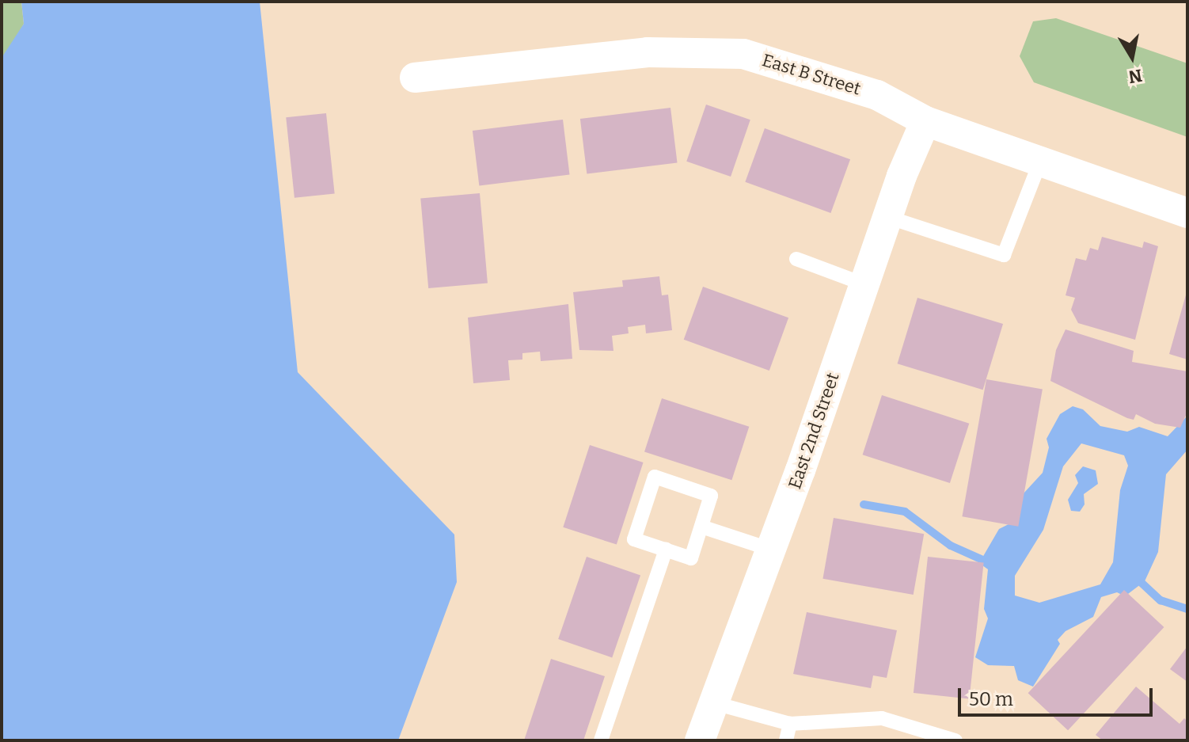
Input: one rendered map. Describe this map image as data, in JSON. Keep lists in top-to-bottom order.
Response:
{
  "streets": {
    "street": ["East B Street", "East 2nd Street"]
  },
  "crossings": [
    ["East B Street", "East 2nd Street"]
  ],
  "scale_bar": "50 m",
  "north": "bottom"
}
